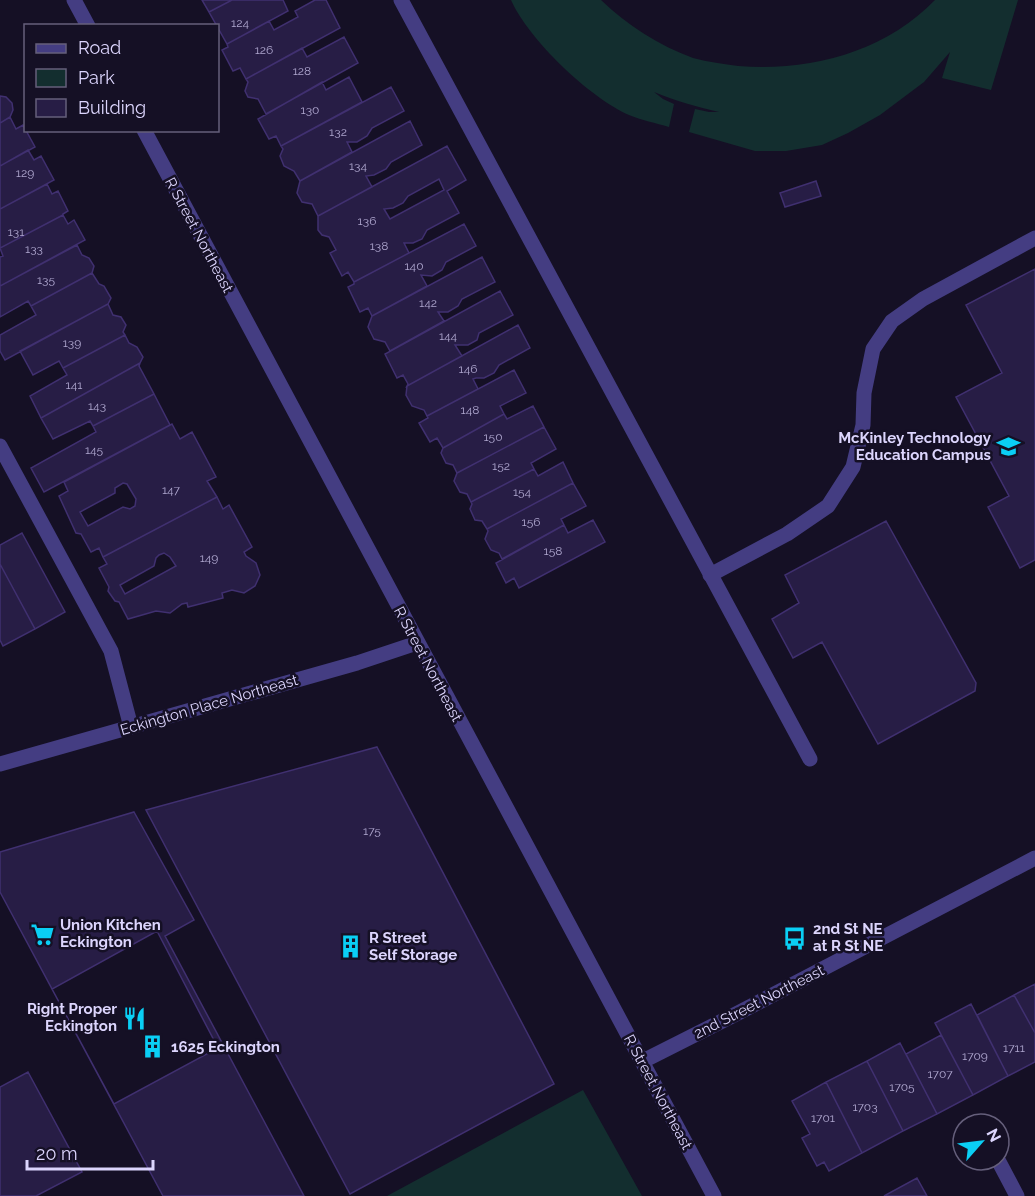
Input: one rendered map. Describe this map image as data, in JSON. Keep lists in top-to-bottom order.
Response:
{
  "streets": {
    "street": ["R Street Northeast", "Eckington Place Northeast", "2nd Street Northeast"]
  },
  "crossings": [
    ["R Street Northeast", "Eckington Place Northeast"],
    ["R Street Northeast", "2nd Street Northeast"]
  ],
  "places": {
    "school or university": ["McKinley Technology Education Campus"],
    "supermarket": ["Union Kitchen Eckington"],
    "bus stop": ["2nd St NE at R St NE"],
    "building": ["R Street Self Storage", "1625 Eckington"],
    "restaurant": ["Right Proper Eckington"]
  },
  "house_numbers": [
    "124",
    "126",
    "128",
    "130",
    "132",
    "134",
    "129",
    "136",
    "131",
    "138",
    "133",
    "140",
    "135",
    "142",
    "144",
    "139",
    "146",
    "141",
    "143",
    "148",
    "150",
    "145",
    "152",
    "147",
    "154",
    "156",
    "158",
    "149",
    "175",
    "1711",
    "1709",
    "1707",
    "1705",
    "1703",
    "1701"
  ],
  "legend": ["Road", "Park", "Building"],
  "scale_bar": "20 m",
  "north": "top right"
}
